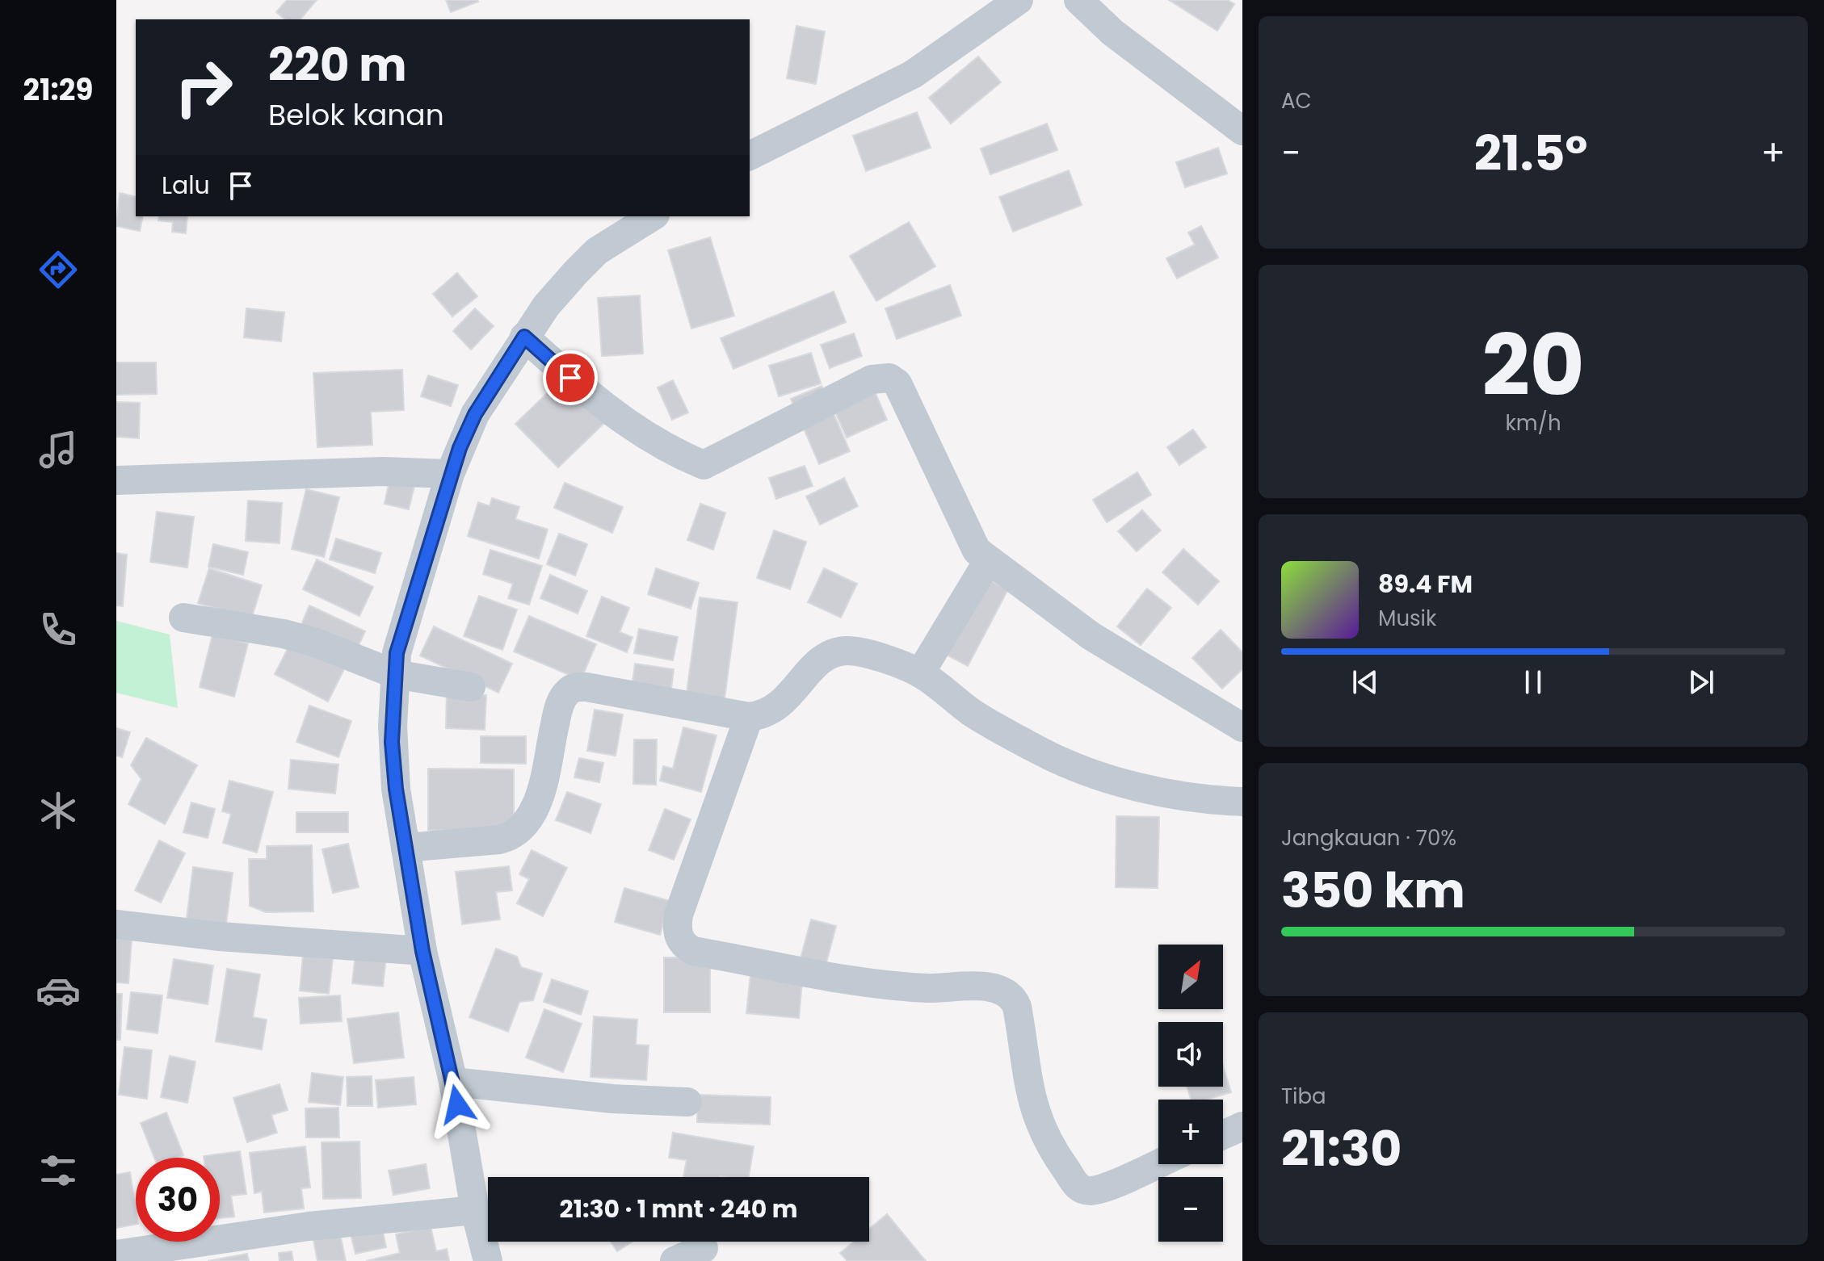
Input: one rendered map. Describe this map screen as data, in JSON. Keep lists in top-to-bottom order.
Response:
{
  "north": "top right",
  "page": {
    "tabs": "21:29",
    "tile": [
      "AC",
      ["20", "km/h"],
      ["Jangkauan · 70%", "350 km"],
      ["Tiba", "21:30"]
    ],
    "turn": ["220 m", "Belok kanan"],
    "heat": ["−", "21.5°", "+"],
    "then": "Lalu",
    "song": ["89.4 FM", "Musik"],
    "map_buttons": ["+", "−"],
    "limit": "30",
    "trip": "21:30 · 1 mnt · 240 m"
  }
}
